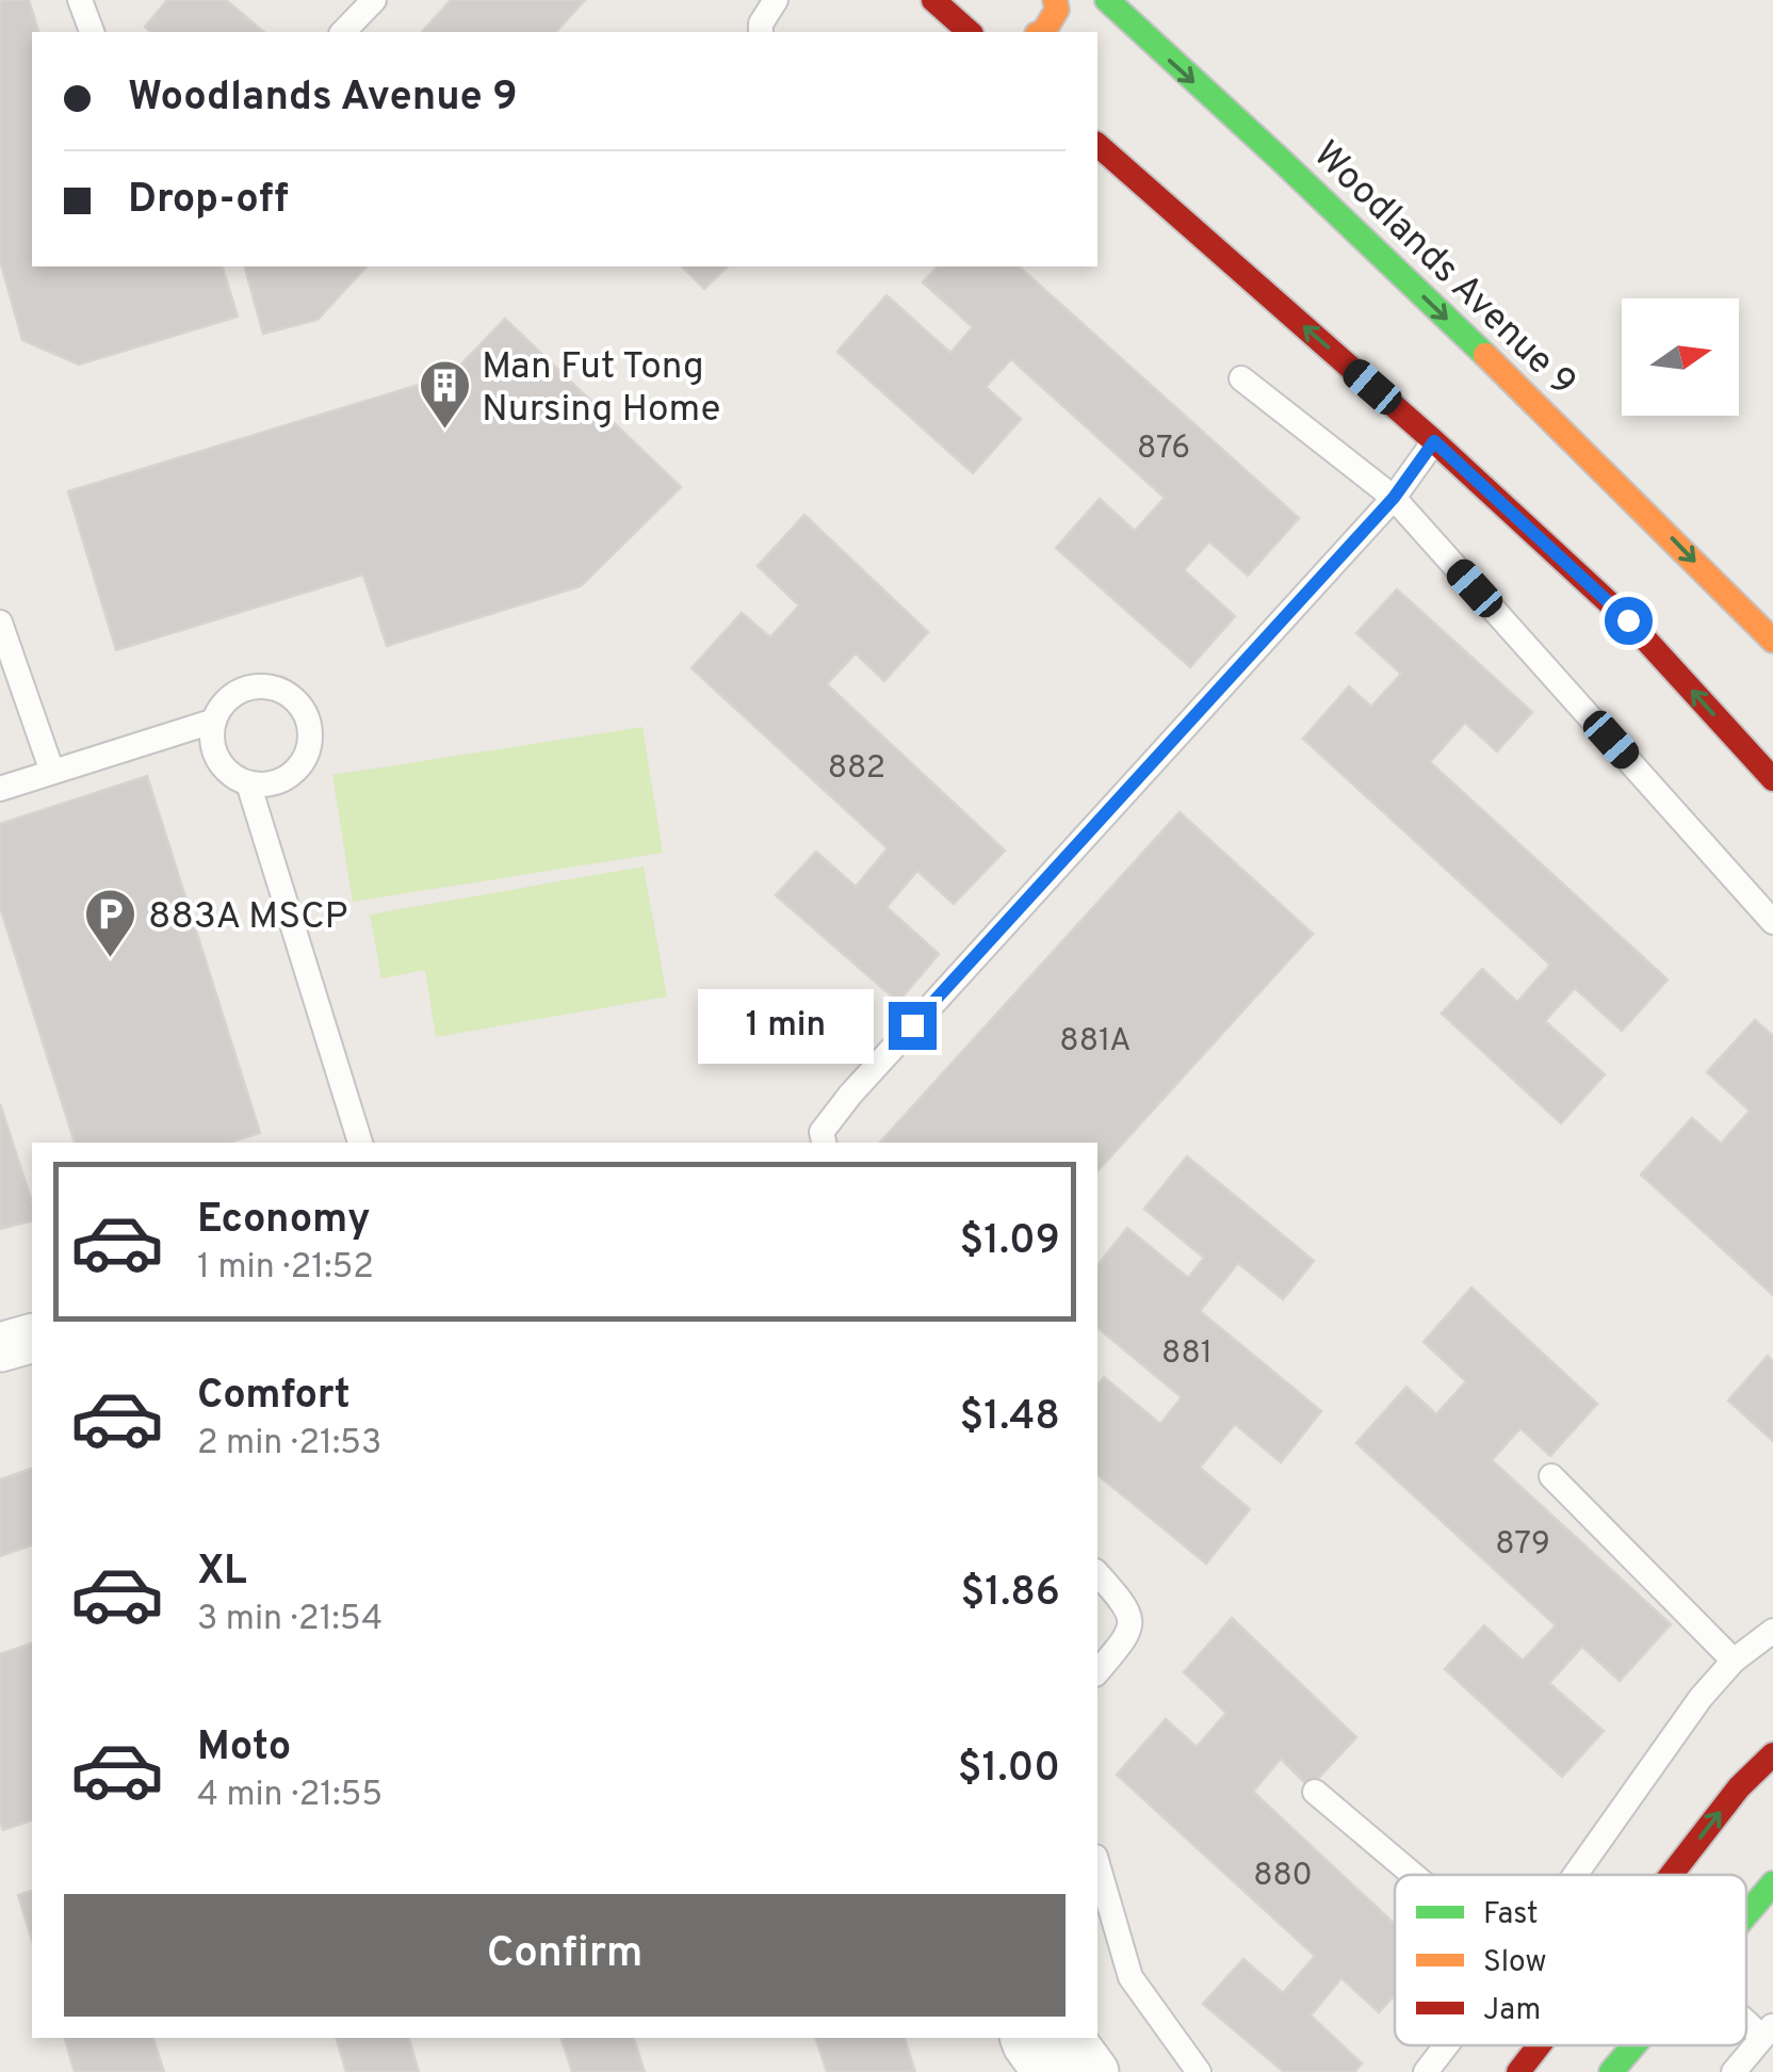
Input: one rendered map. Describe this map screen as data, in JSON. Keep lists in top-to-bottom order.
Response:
{
  "streets": {
    "main road": ["Woodlands Avenue 9"]
  },
  "places": {
    "building": ["Man Fut Tong Nursing Home"],
    "parking": ["883A MSCP"]
  },
  "house_numbers": [
    "876",
    "882",
    "881A",
    "881",
    "879",
    "880"
  ],
  "legend": ["Fast", "Slow", "Jam"],
  "north": "right",
  "page": {
    "banner": ["Woodlands Avenue 9", "Drop-off"],
    "bubble": "1 min",
    "list": [
      {
        "name": "Economy",
        "note": "1 min · 21:52",
        "value": "$1.09"
      },
      {
        "name": "Comfort",
        "note": "2 min · 21:53",
        "value": "$1.48"
      },
      {
        "name": "XL",
        "note": "3 min · 21:54",
        "value": "$1.86"
      },
      {
        "name": "Moto",
        "note": "4 min · 21:55",
        "value": "$1.00"
      }
    ],
    "buttons": "Confirm"
  }
}
